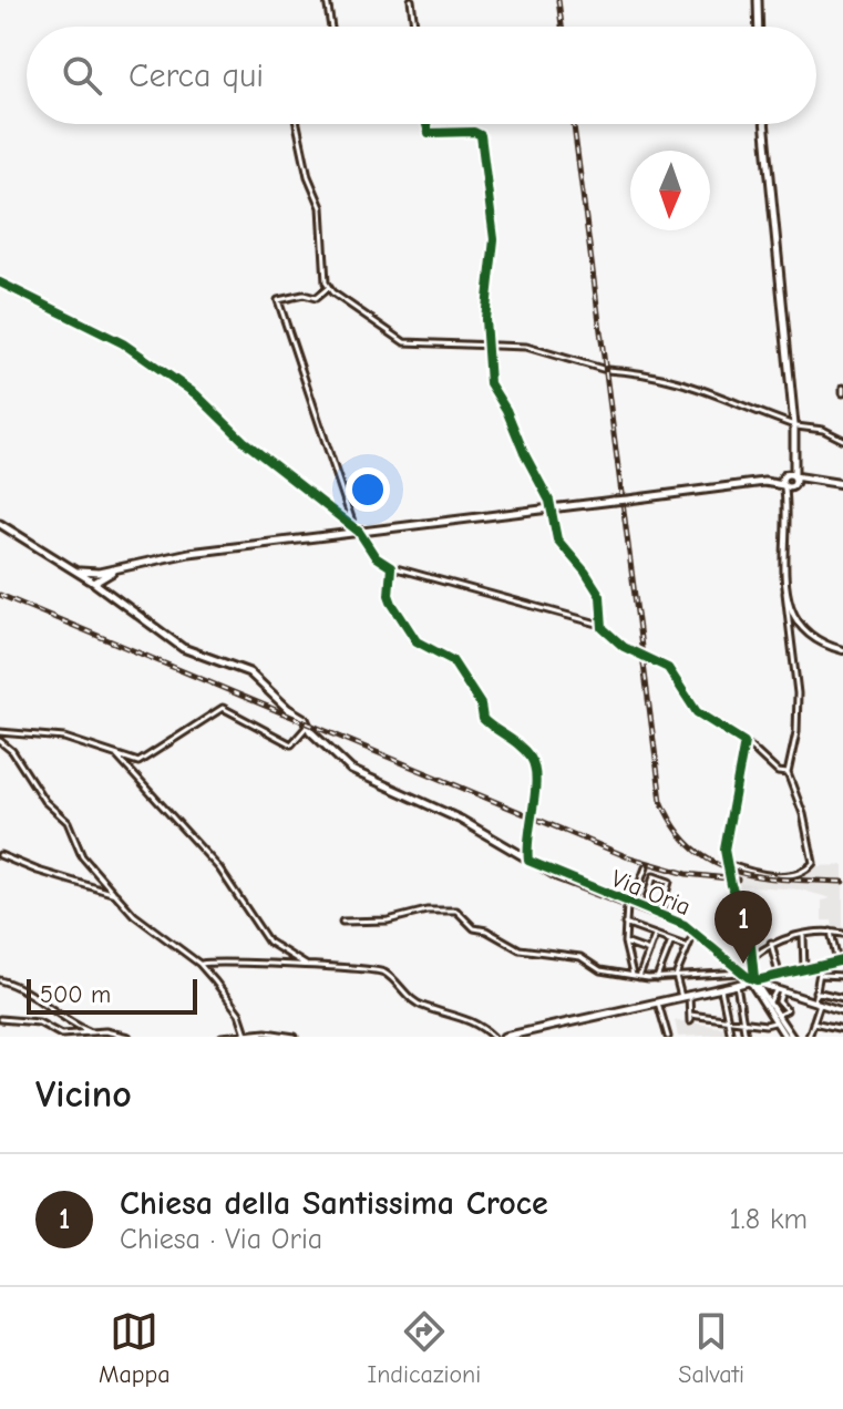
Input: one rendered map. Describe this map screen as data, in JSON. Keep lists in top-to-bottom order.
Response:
{
  "streets": {
    "main road": ["Via Oria"]
  },
  "scale_bar": "500 m",
  "north": "bottom",
  "page": {
    "search": "Cerca qui",
    "pins": "1",
    "scale": "500 m",
    "heading": "Vicino",
    "list": [
      {
        "mark": "1",
        "name": "Chiesa della Santissima Croce",
        "note": "Chiesa · Via Oria",
        "value": "1.8 km"
      }
    ],
    "nav": ["Mappa", "Indicazioni", "Salvati"]
  }
}
